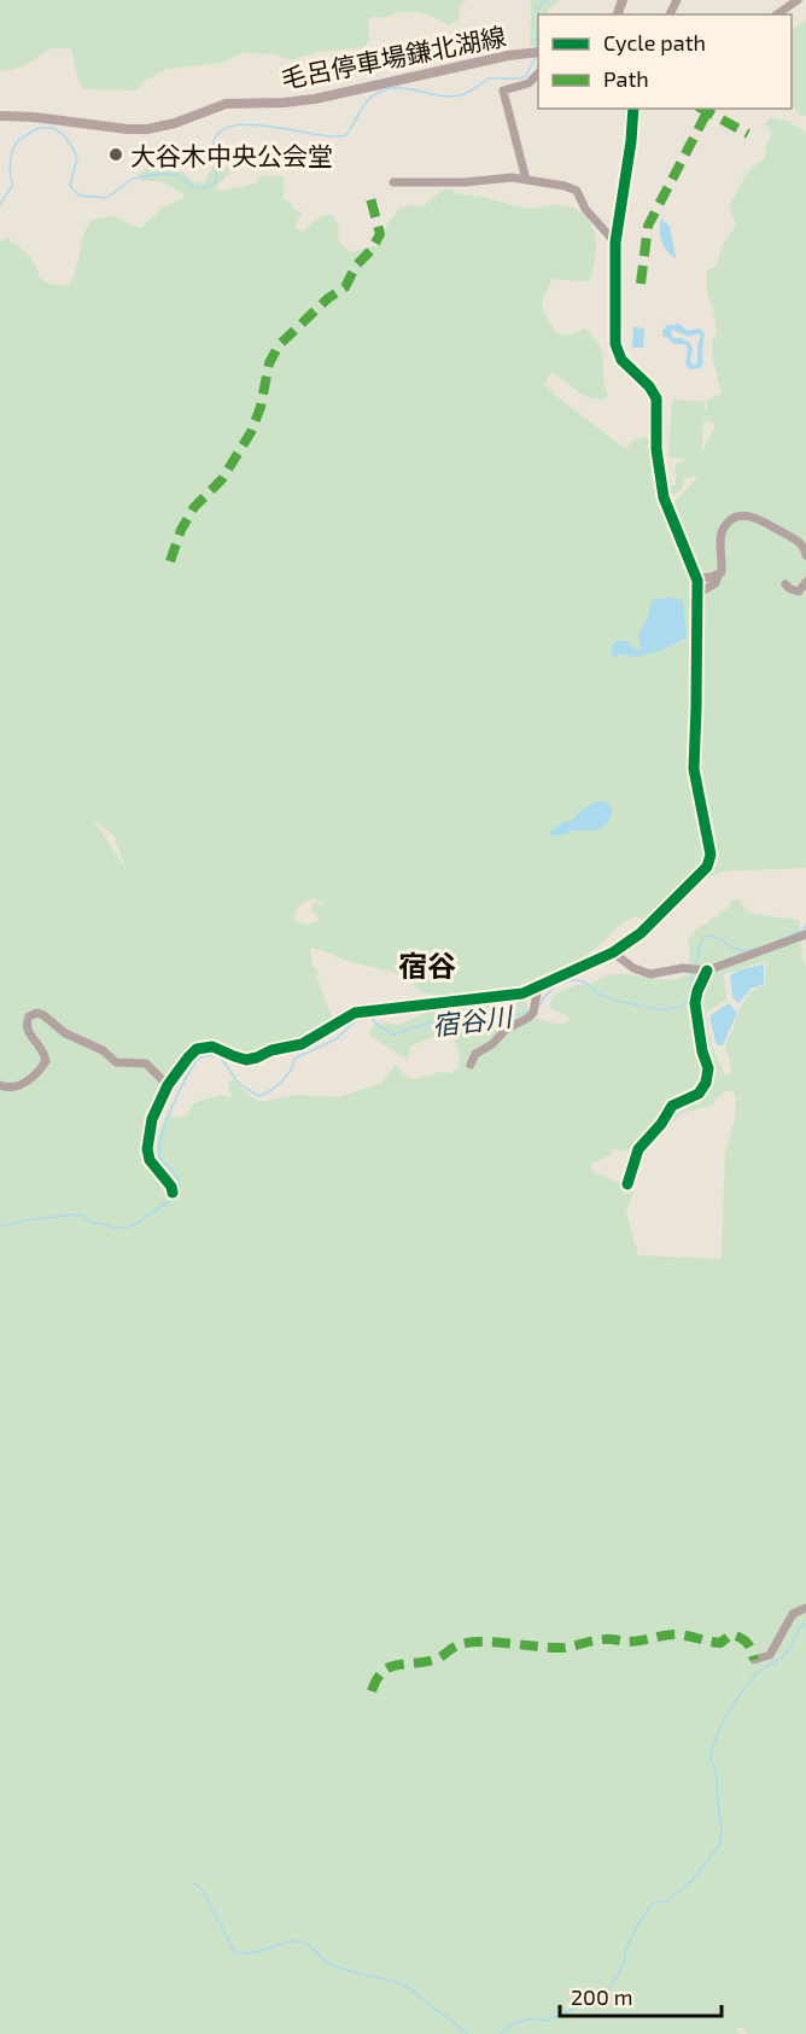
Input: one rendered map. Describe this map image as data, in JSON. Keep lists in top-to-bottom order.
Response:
{
  "streets": {
    "main road": ["毛呂停車場鎌北湖線"]
  },
  "districts": ["宿谷"],
  "water": ["宿谷川"],
  "places": ["大谷木中央公会堂"],
  "legend": ["Cycle path", "Path"],
  "scale_bar": "200 m"
}
